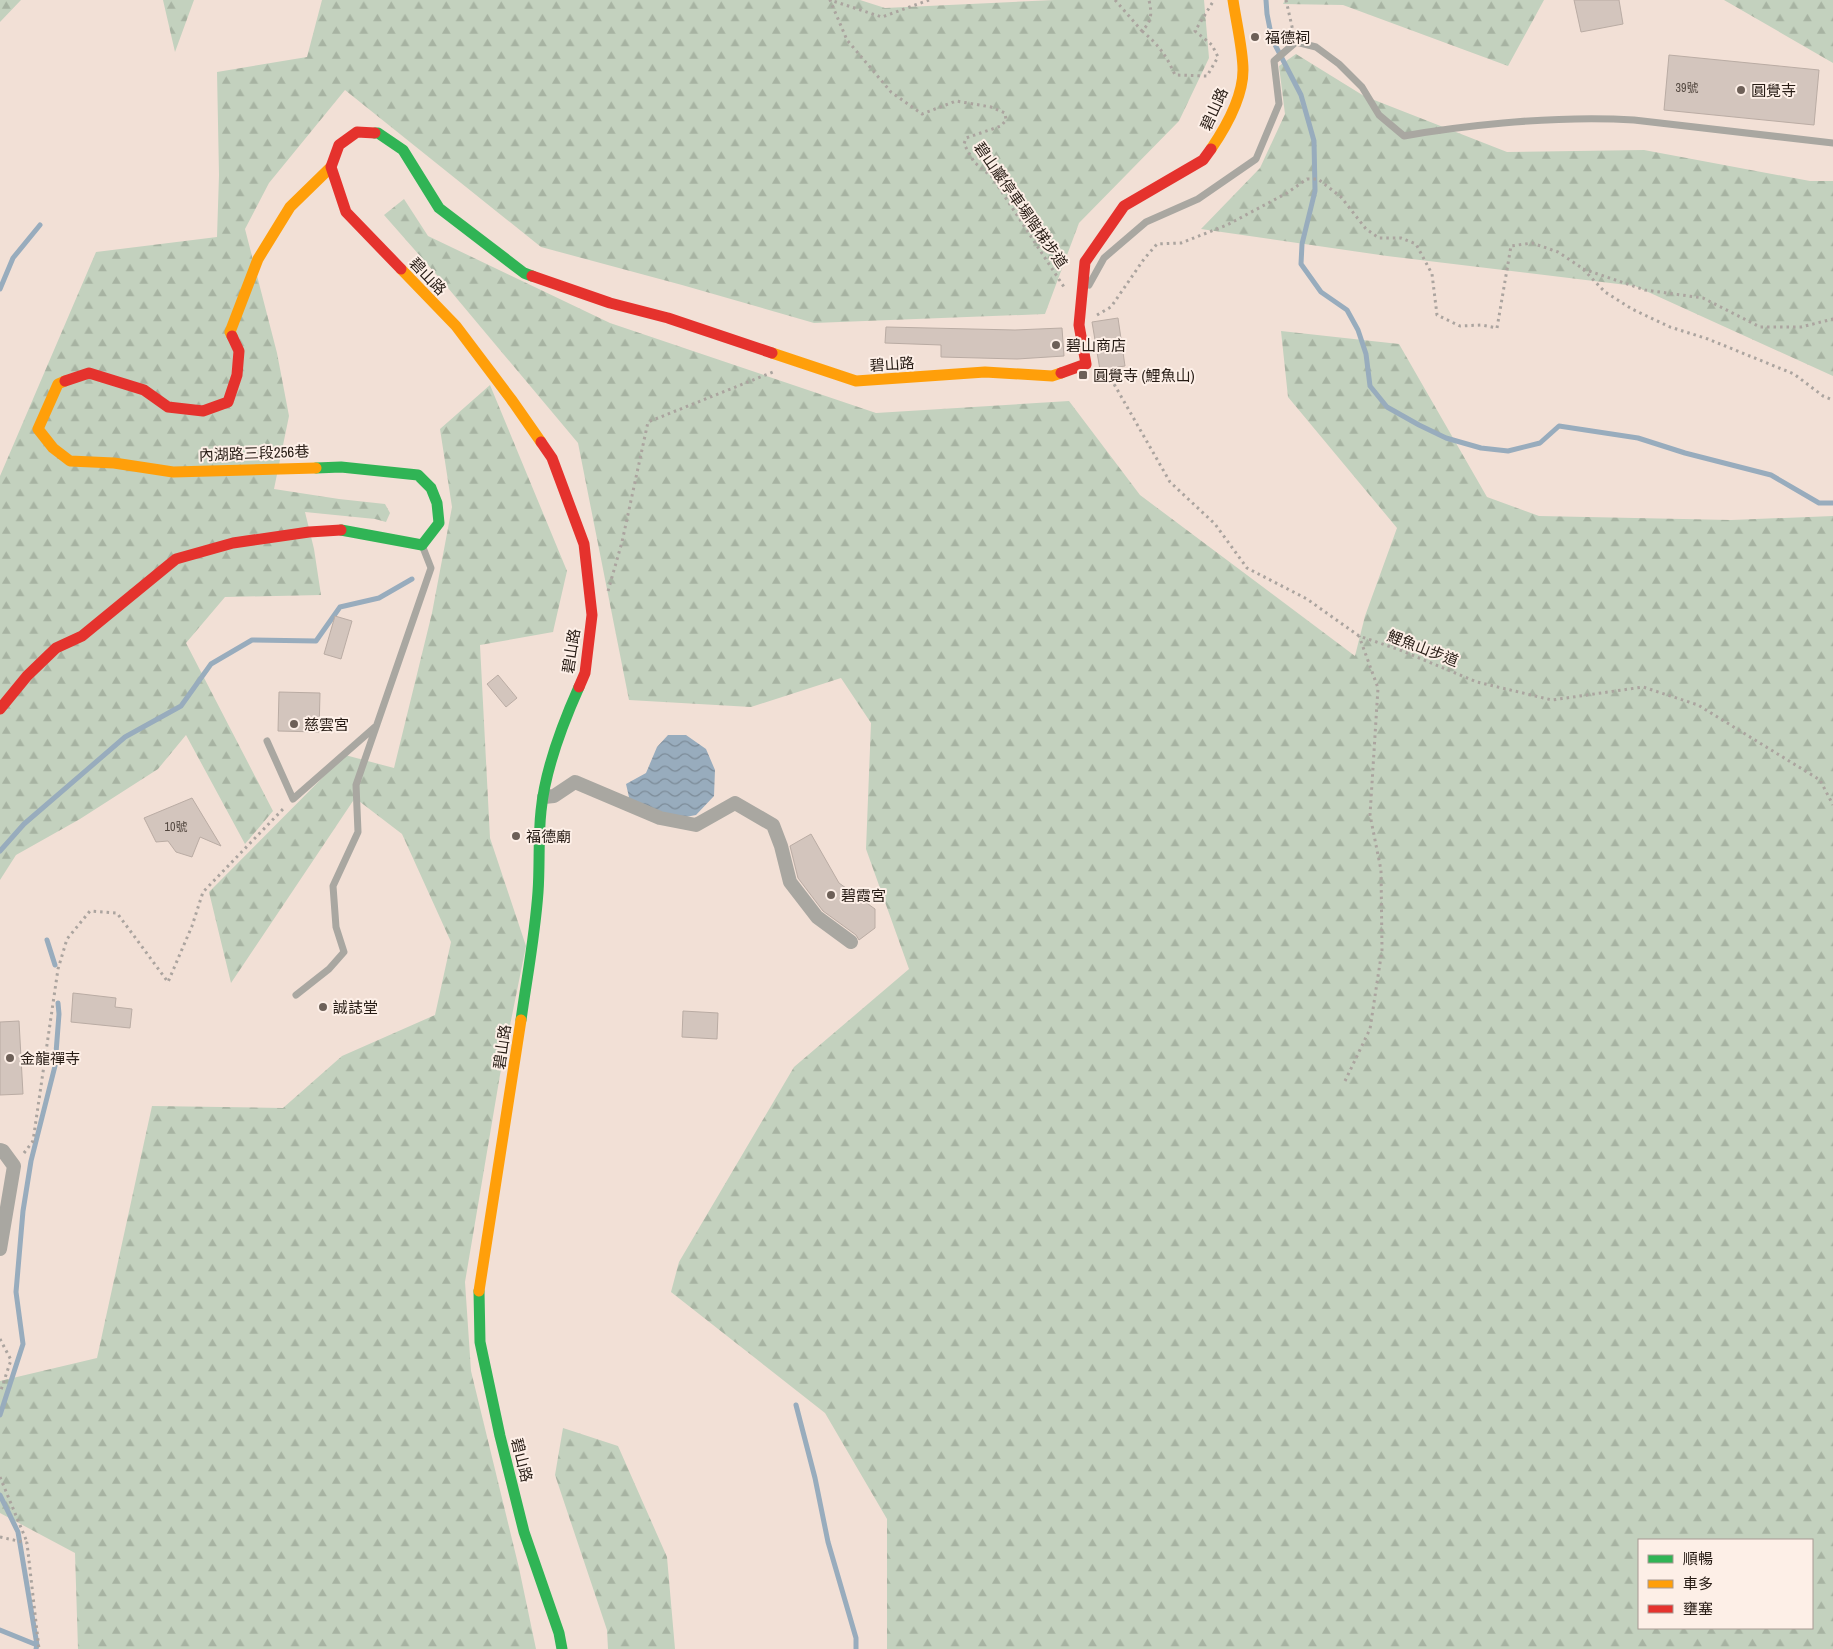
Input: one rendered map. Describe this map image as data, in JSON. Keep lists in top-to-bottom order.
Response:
{
  "streets": {
    "street": ["碧山路", "內湖路三段256巷"],
    "path": ["碧山巖停車場階梯步道", "鯉魚山步道"]
  },
  "crossings": [
    ["碧山路", "碧山巖停車場階梯步道"],
    ["碧山路", "內湖路三段256巷"],
    ["碧山路", "鯉魚山步道"]
  ],
  "places": {
    "other": [
      "福德祠",
      "圓覺寺",
      "碧山商店",
      "慈雲宮",
      "福德廟",
      "碧霞宮",
      "誠誌堂",
      "金龍禪寺"
    ],
    "transit": ["圓覺寺 (鯉魚山)"]
  },
  "house_numbers": ["39號", "10號"],
  "legend": ["順暢", "車多", "壅塞"]
}
